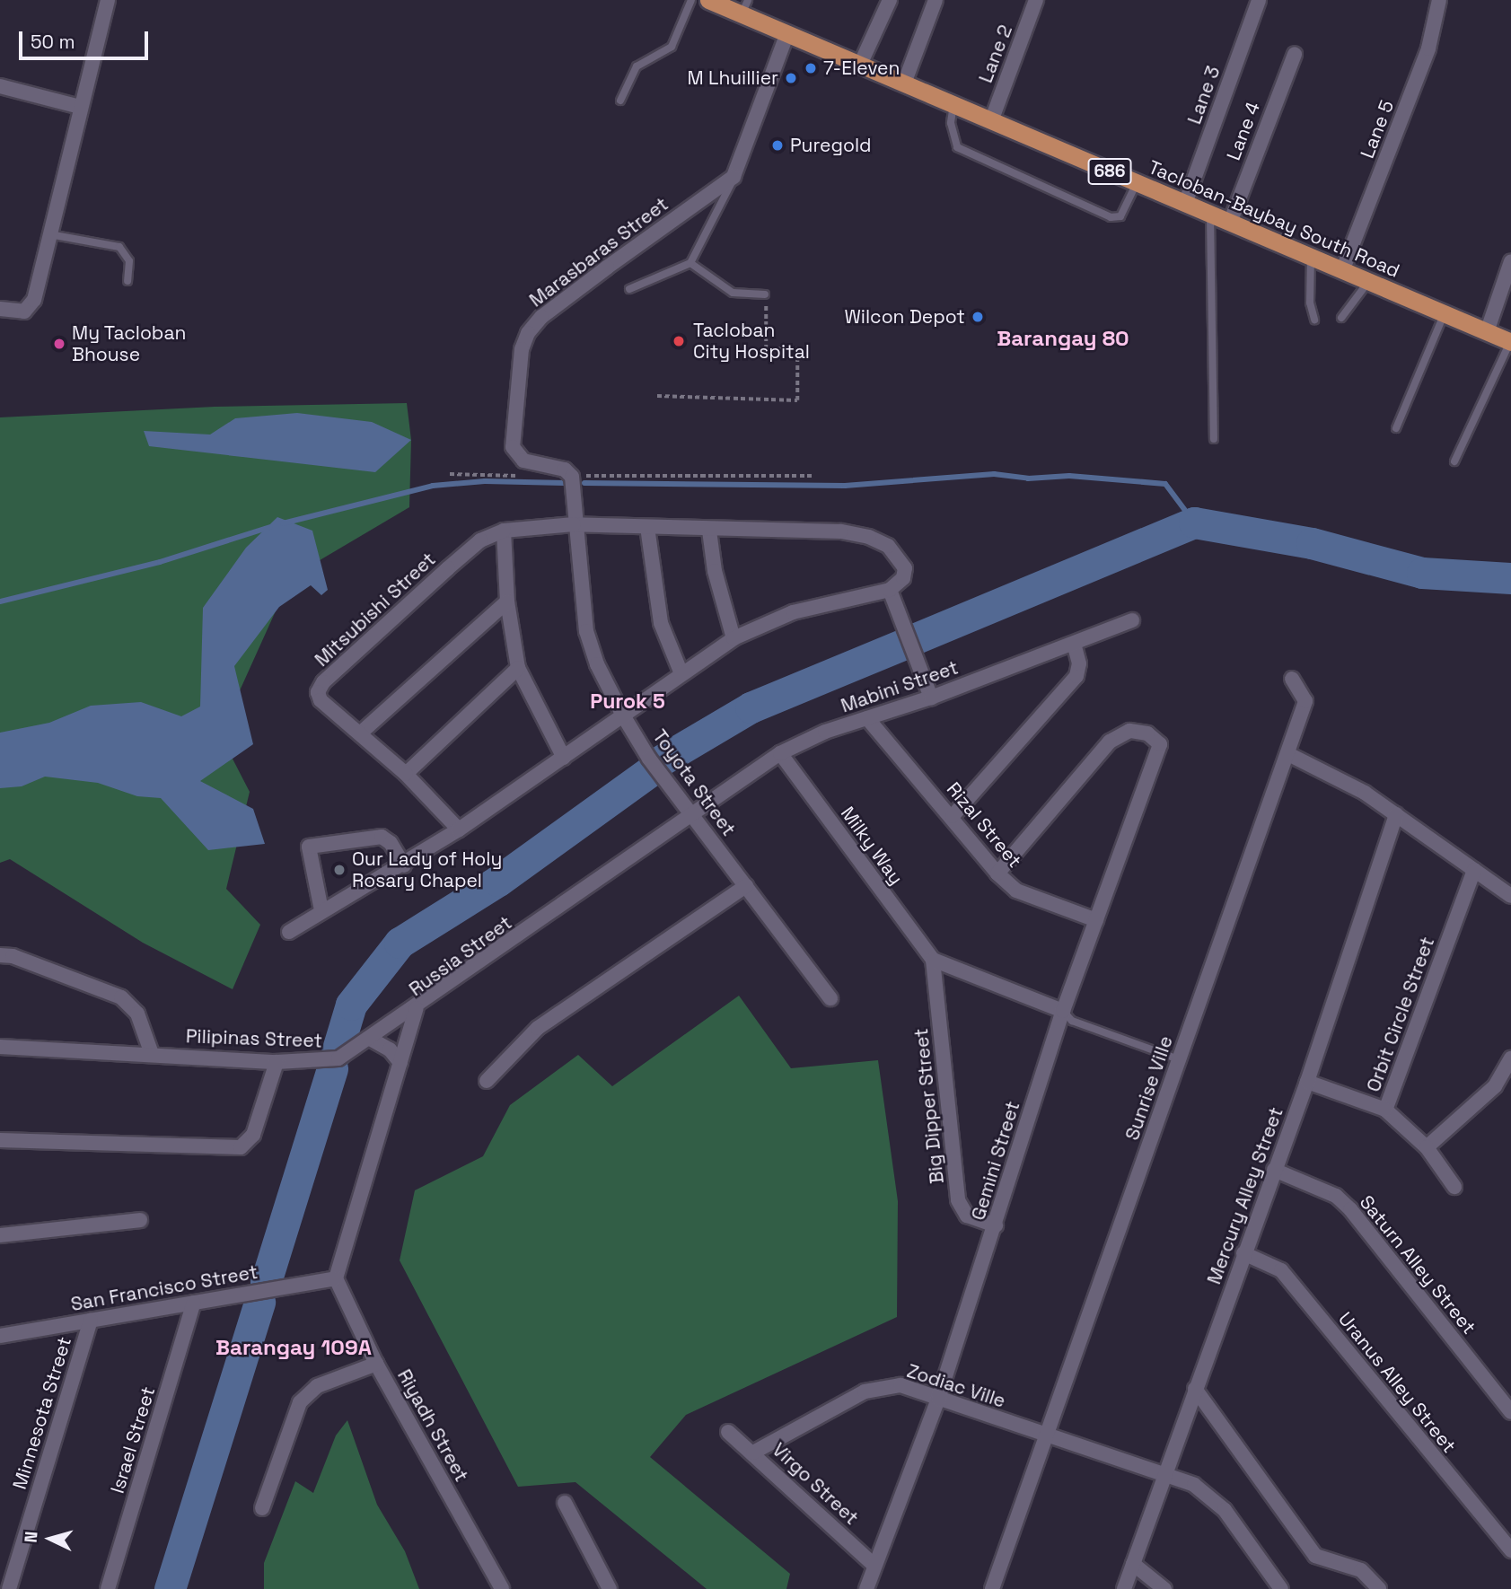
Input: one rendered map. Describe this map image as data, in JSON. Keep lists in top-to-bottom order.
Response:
{
  "streets": {
    "main road": ["686", "Tacloban-Baybay South Road"],
    "street": [
      "Lane 2",
      "Lane 3",
      "Lane 5",
      "Lane 4",
      "Marasbaras Street",
      "Mitsubishi Street",
      "Mabini Street",
      "Toyota Street",
      "Rizal Street",
      "Milky Way",
      "Russia Street",
      "Orbit Circle Street",
      "Pilipinas Street",
      "Sunrise Ville",
      "Big Dipper Street",
      "Gemini Street",
      "Mercury Alley Street",
      "Saturn Alley Street",
      "San Francisco Street",
      "Uranus Alley Street",
      "Zodiac Ville",
      "Minnesota Street",
      "Riyadh Street",
      "Israel Street",
      "Virgo Street"
    ]
  },
  "crossings": [
    ["Lane 2", "Tacloban-Baybay South Road"],
    ["Lane 3", "Tacloban-Baybay South Road"],
    ["Lane 5", "Tacloban-Baybay South Road"],
    ["Lane 4", "Tacloban-Baybay South Road"],
    ["Marasbaras Street", "Toyota Street"],
    ["Mitsubishi Street", "Toyota Street"],
    ["Mabini Street", "Toyota Street"],
    ["Mabini Street", "Rizal Street"],
    ["Mabini Street", "Milky Way"],
    ["Mabini Street", "Russia Street"],
    ["Toyota Street", "Russia Street"],
    ["Rizal Street", "Gemini Street"],
    ["Milky Way", "Big Dipper Street"],
    ["Russia Street", "Pilipinas Street"],
    ["Russia Street", "San Francisco Street"],
    ["Russia Street", "Riyadh Street"],
    ["Sunrise Ville", "Zodiac Ville"],
    ["Big Dipper Street", "Gemini Street"],
    ["Gemini Street", "Zodiac Ville"],
    ["Gemini Street", "Virgo Street"],
    ["Mercury Alley Street", "Saturn Alley Street"],
    ["Mercury Alley Street", "Uranus Alley Street"],
    ["Mercury Alley Street", "Zodiac Ville"],
    ["San Francisco Street", "Minnesota Street"],
    ["San Francisco Street", "Riyadh Street"],
    ["San Francisco Street", "Israel Street"],
    ["Zodiac Ville", "Virgo Street"]
  ],
  "districts": ["Barangay 80", "Purok 5", "Barangay 109A"],
  "places": [
    "7-Eleven",
    "M Lhuillier",
    "Puregold",
    "Wilcon Depot",
    "Tacloban City Hospital",
    "My Tacloban Bhouse",
    "Our Lady of Holy Rosary Chapel"
  ],
  "scale_bar": "50 m",
  "north": "left"
}
